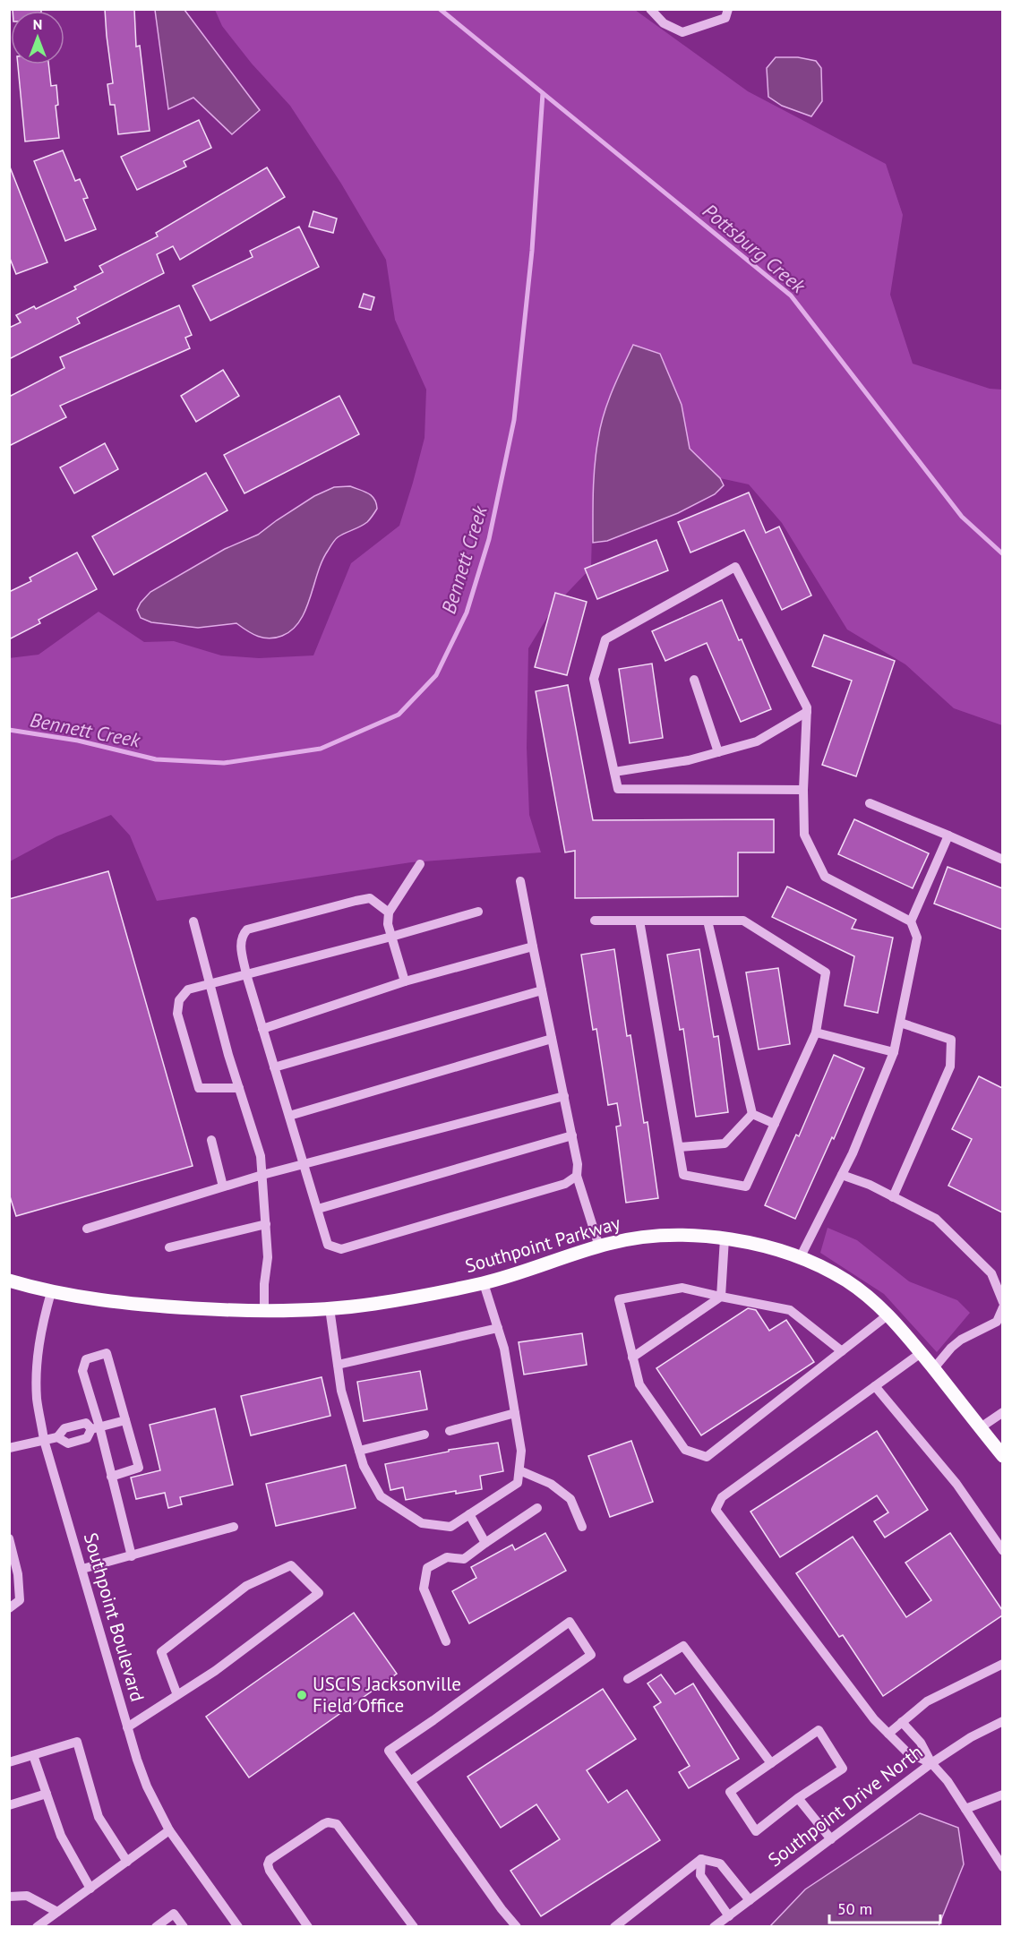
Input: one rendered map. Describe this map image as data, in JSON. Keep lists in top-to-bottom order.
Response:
{
  "streets": {
    "main road": ["Southpoint Parkway"],
    "street": ["Southpoint Boulevard", "Southpoint Drive North"]
  },
  "crossings": [
    ["Southpoint Parkway", "Southpoint Boulevard"]
  ],
  "water": ["Pottsburg Creek", "Bennett Creek"],
  "places": ["USCIS Jacksonville Field Office"],
  "scale_bar": "50 m",
  "north": "top"
}
